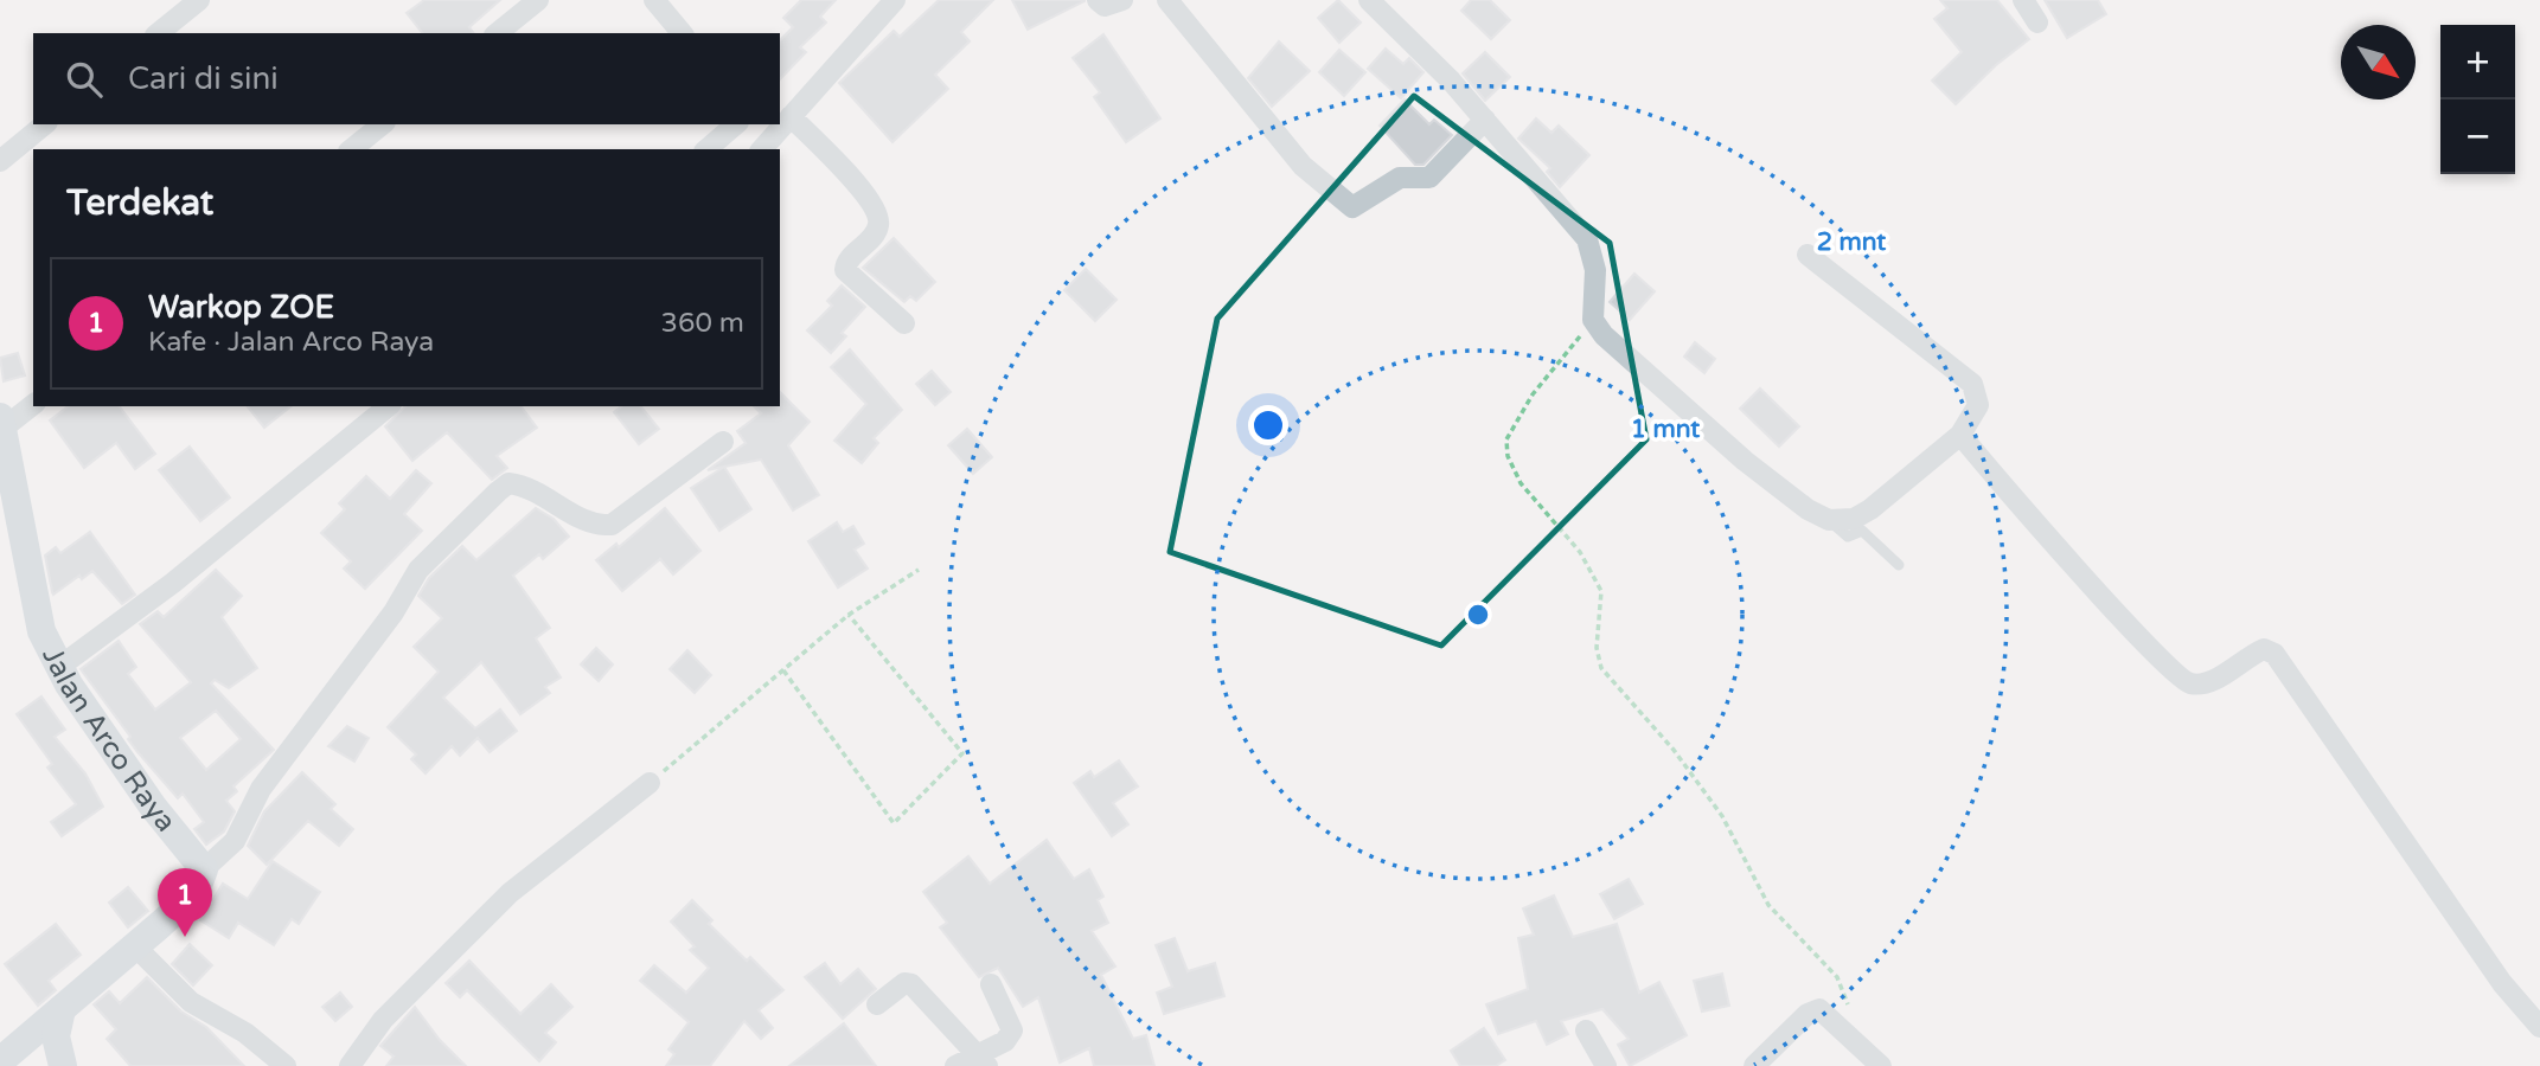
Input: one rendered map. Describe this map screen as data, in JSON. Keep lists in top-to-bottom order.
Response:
{
  "streets": {
    "main road": ["Jalan Arco Raya"]
  },
  "north": "bottom right",
  "page": {
    "map_buttons": ["+", "−"],
    "search": "Cari di sini",
    "heading": "Terdekat",
    "list": [
      {
        "mark": "1",
        "name": "Warkop ZOE",
        "note": "Kafe · Jalan Arco Raya",
        "value": "360 m"
      }
    ],
    "pins": "1"
  },
  "rings": ["2 mnt", "1 mnt"]
}
